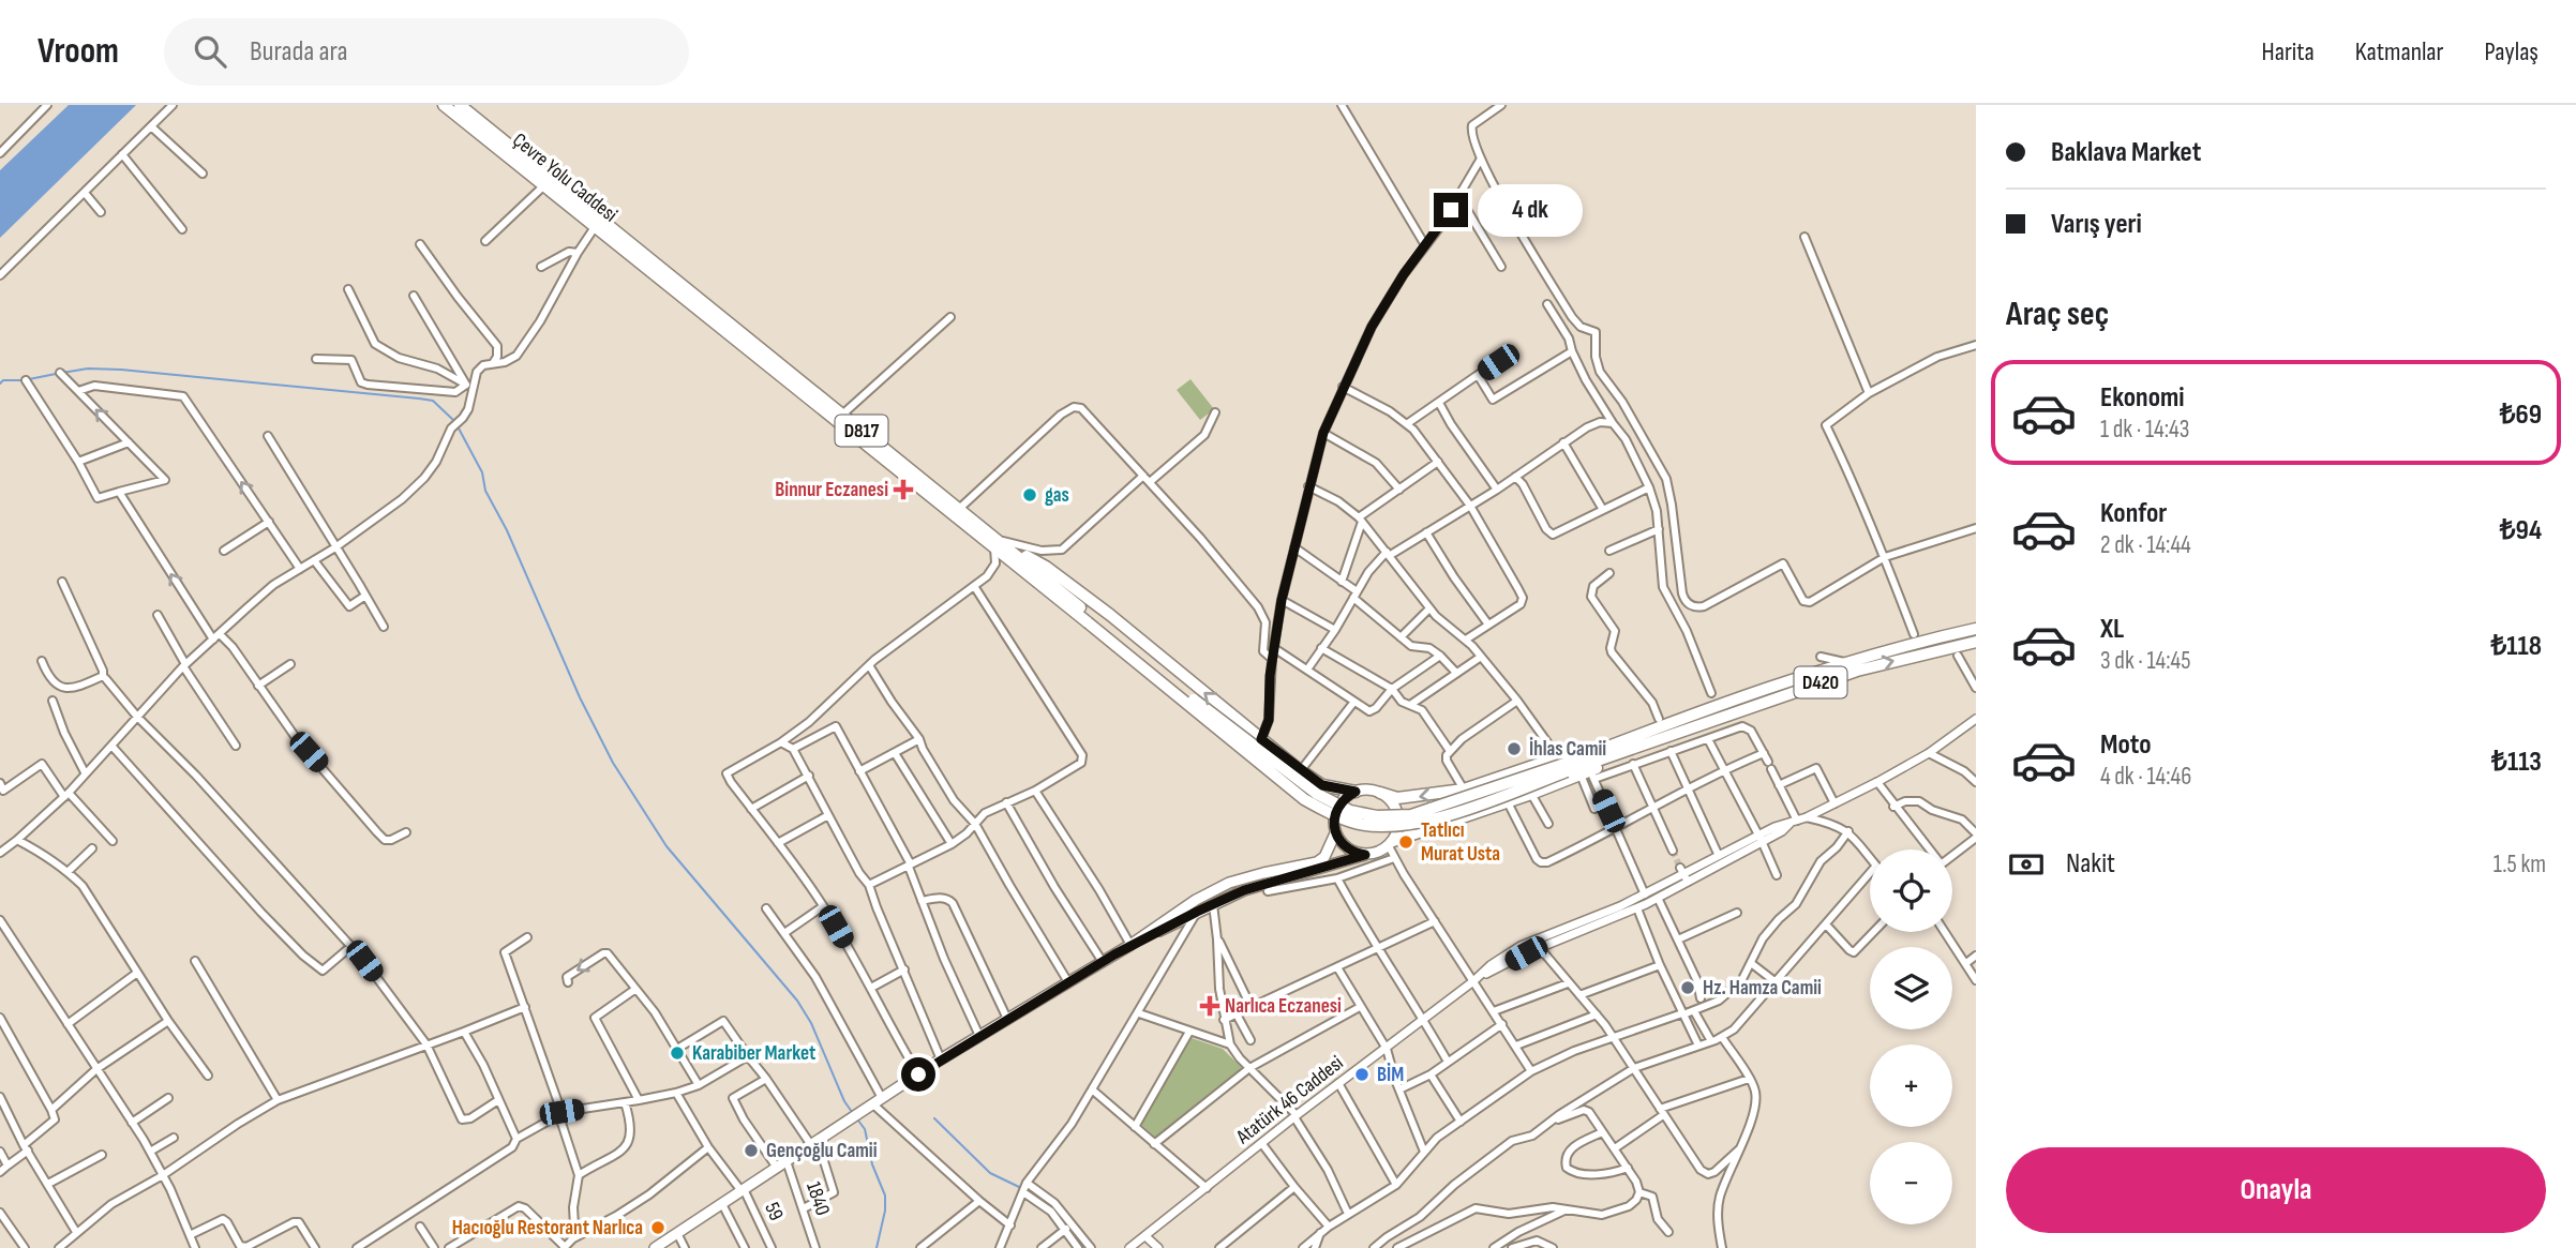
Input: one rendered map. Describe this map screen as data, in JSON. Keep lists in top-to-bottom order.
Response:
{
  "streets": {
    "highway": ["Çevre Yolu Caddesi", "D817", "D420"],
    "street": ["Atatürk 46 Caddesi", "1840", "59"]
  },
  "crossings": [
    ["Çevre Yolu Caddesi", "D817"],
    ["D817", "D420"]
  ],
  "places": {
    "health": ["Binnur Eczanesi", "Narlıca Eczanesi"],
    "other": [
      "gas",
      "İhlas Camii",
      "Tatlıcı Murat Usta",
      "Hz. Hamza Camii",
      "Karabiber Market",
      "BİM",
      "Gençoğlu Camii",
      "Hacıoğlu Restorant Narlıca"
    ]
  },
  "page": {
    "header": "Vroom",
    "search": "Burada ara",
    "nav": ["Harita", "Katmanlar", "Paylaş"],
    "banner": ["Baklava Market", "Varış yeri"],
    "bubble": "4 dk",
    "heading": "Araç seç",
    "list": [
      {
        "name": "Ekonomi",
        "note": "1 dk · 14:43",
        "value": "₺69"
      },
      {
        "name": "Konfor",
        "note": "2 dk · 14:44",
        "value": "₺94"
      },
      {
        "name": "XL",
        "note": "3 dk · 14:45",
        "value": "₺118"
      },
      {
        "name": "Moto",
        "note": "4 dk · 14:46",
        "value": "₺113"
      }
    ],
    "pay": ["Nakit", "1.5 km"],
    "map_buttons": ["+", "−"],
    "buttons": "Onayla"
  }
}
